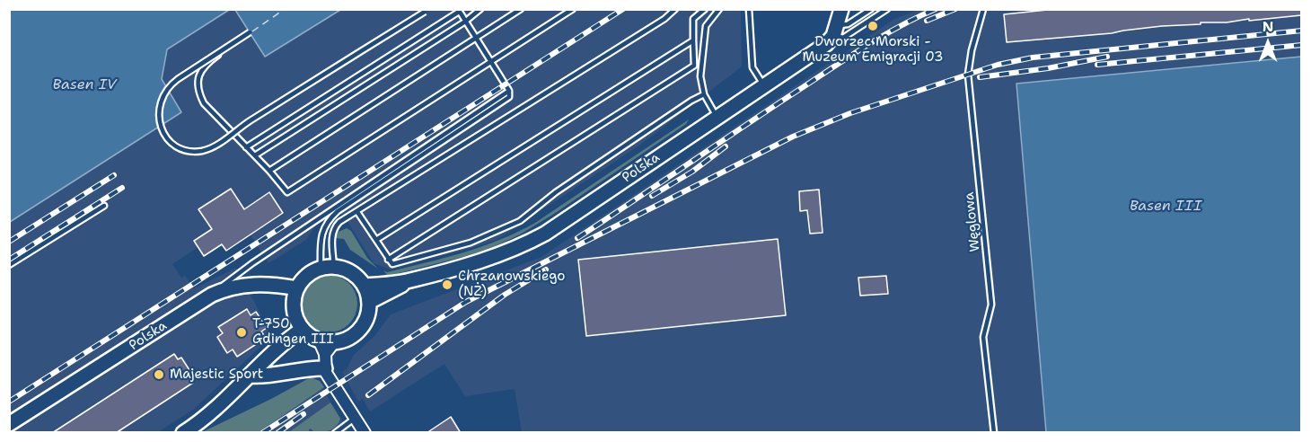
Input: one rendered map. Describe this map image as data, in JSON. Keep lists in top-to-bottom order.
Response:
{
  "streets": {
    "highway": ["Polska"],
    "lane": ["Węglowa"]
  },
  "water": ["Basen IV", "Basen III"],
  "places": [
    "Dworzec Morski - Muzeum Emigracji 03",
    "Chrzanowskiego (NŻ)",
    "T-750 Gdingen III",
    "Majestic Sport"
  ],
  "north": "top"
}
